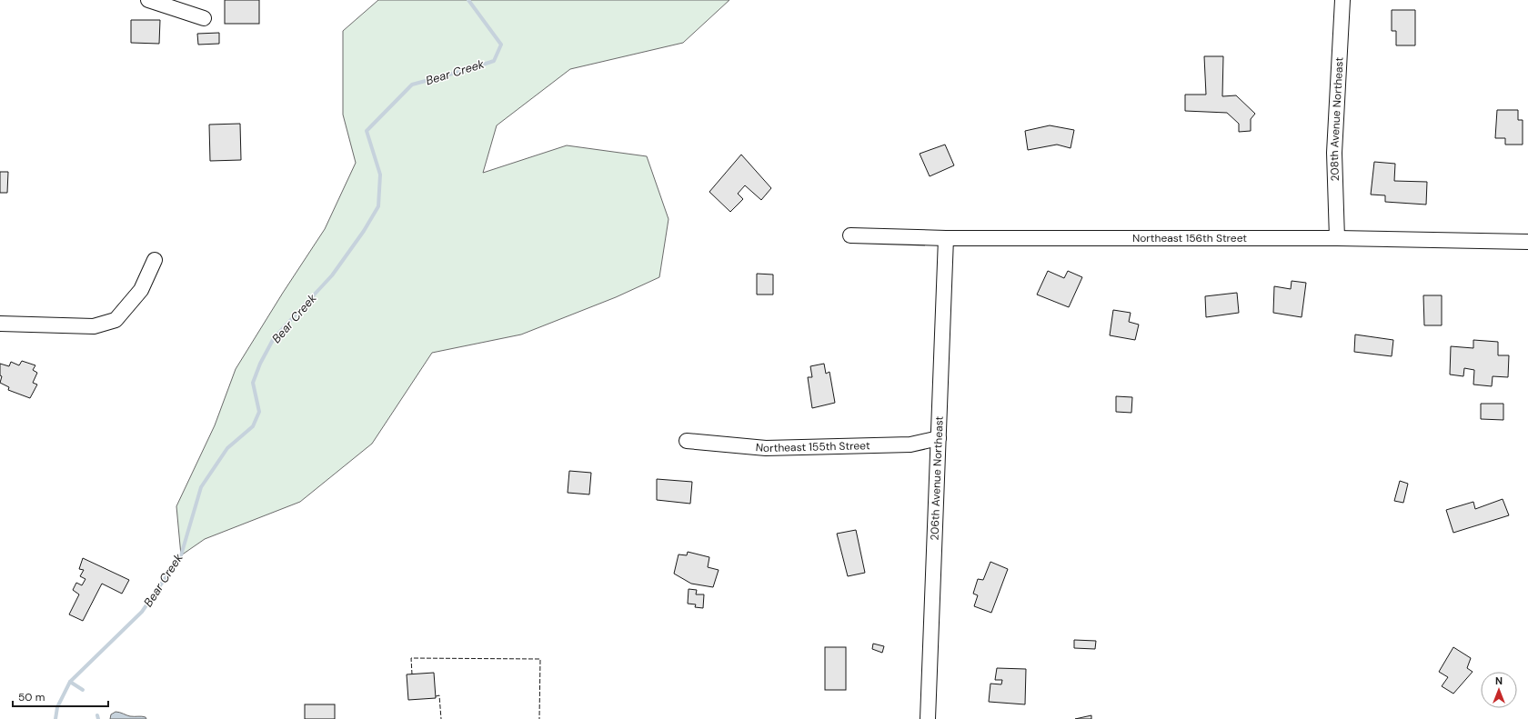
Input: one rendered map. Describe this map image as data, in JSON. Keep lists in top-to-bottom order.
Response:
{
  "streets": {
    "street": [
      "208th Avenue Northeast",
      "Northeast 156th Street",
      "Northeast 155th Street",
      "206th Avenue Northeast"
    ]
  },
  "crossings": [
    ["208th Avenue Northeast", "Northeast 156th Street"],
    ["Northeast 156th Street", "206th Avenue Northeast"],
    ["Northeast 155th Street", "206th Avenue Northeast"]
  ],
  "water": ["Bear Creek"],
  "scale_bar": "50 m",
  "north": "top"
}
